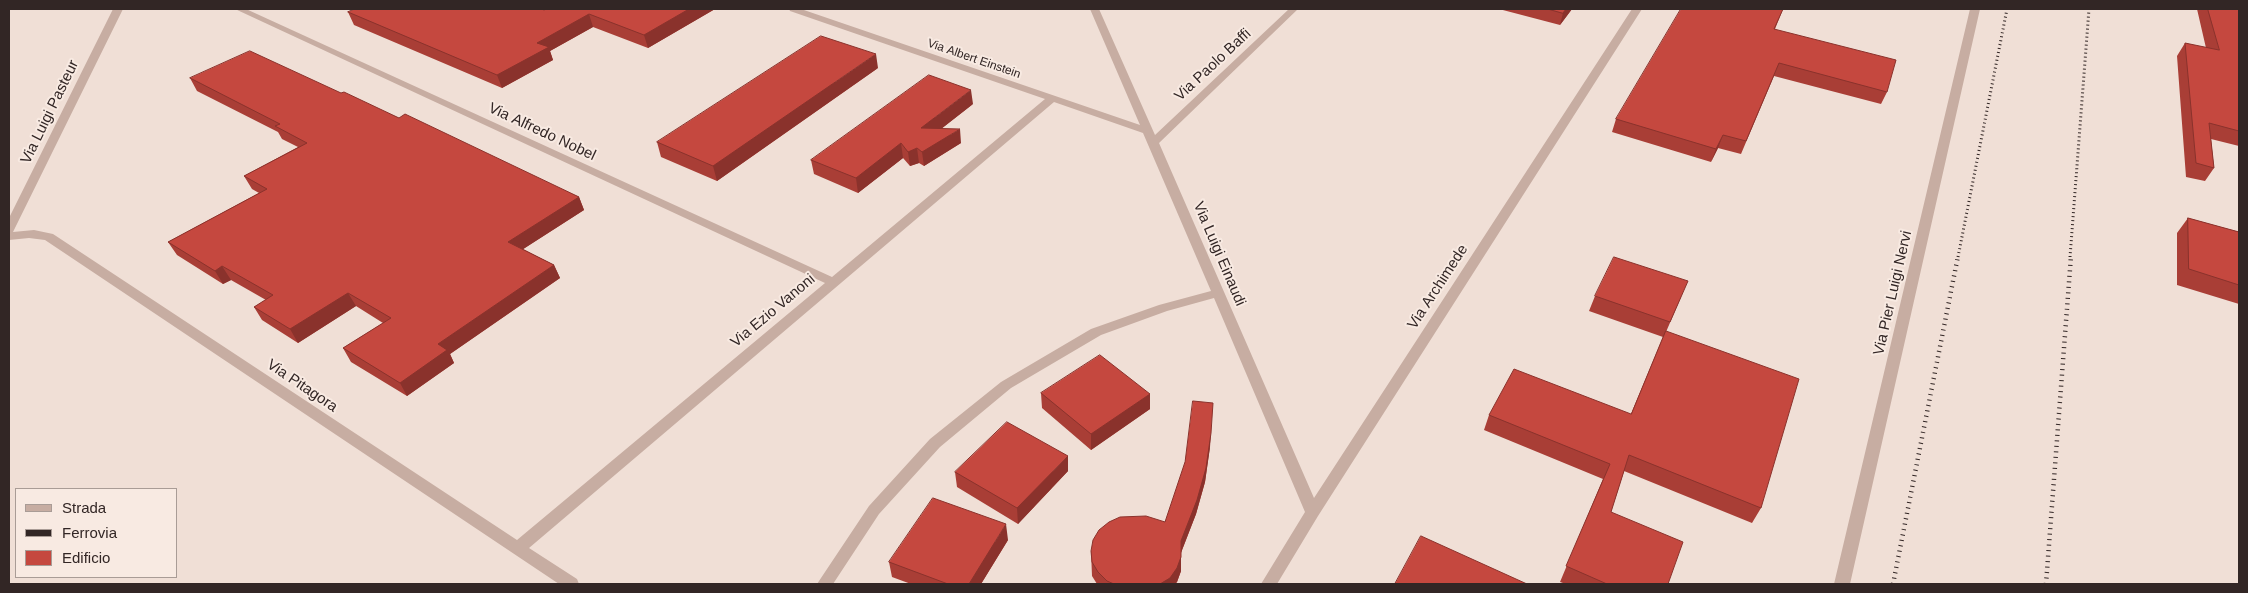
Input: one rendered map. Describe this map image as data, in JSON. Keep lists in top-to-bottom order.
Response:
{
  "streets": {
    "street": [
      "Via Albert Einstein",
      "Via Paolo Baffi",
      "Via Luigi Pasteur",
      "Via Alfredo Nobel",
      "Via Luigi Einaudi",
      "Via Archimede",
      "Via Pier Luigi Nervi",
      "Via Ezio Vanoni",
      "Via Pitagora"
    ]
  },
  "crossings": [
    ["Via Albert Einstein", "Via Paolo Baffi"],
    ["Via Albert Einstein", "Via Luigi Einaudi"],
    ["Via Albert Einstein", "Via Ezio Vanoni"],
    ["Via Paolo Baffi", "Via Luigi Einaudi"],
    ["Via Alfredo Nobel", "Via Ezio Vanoni"],
    ["Via Luigi Einaudi", "Via Archimede"],
    ["Via Ezio Vanoni", "Via Pitagora"]
  ],
  "legend": ["Strada", "Ferrovia", "Edificio"]
}
